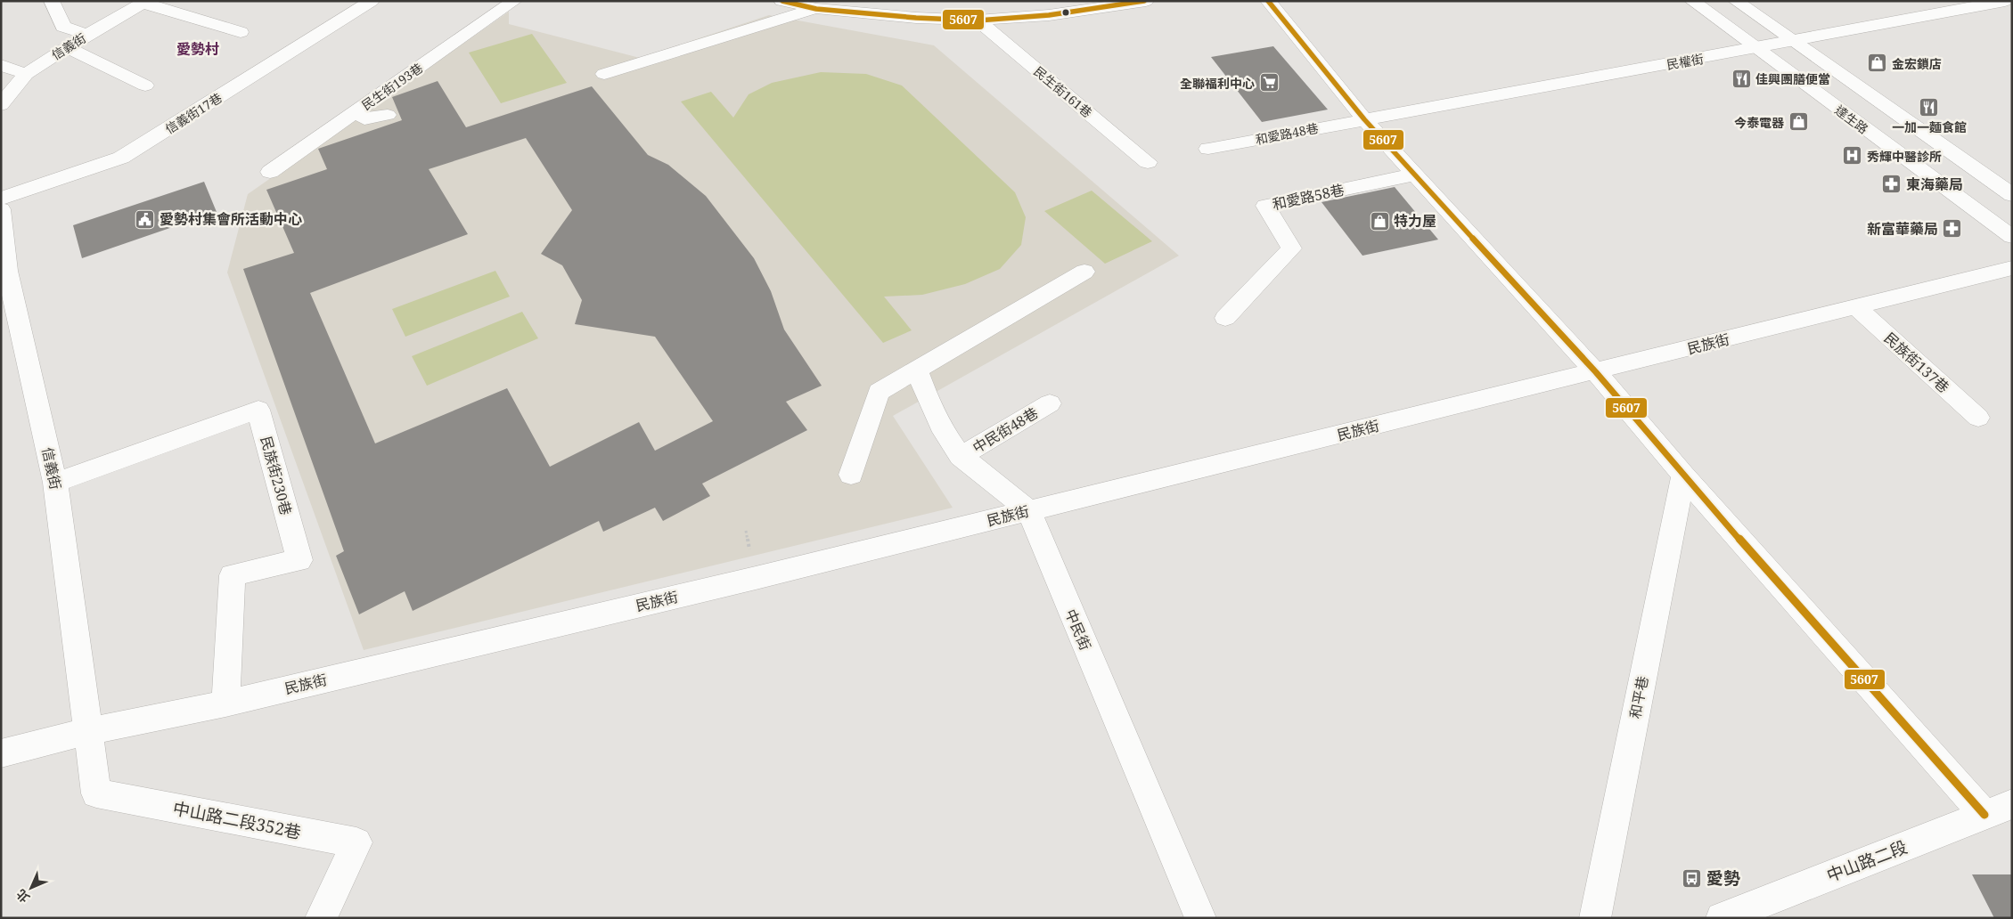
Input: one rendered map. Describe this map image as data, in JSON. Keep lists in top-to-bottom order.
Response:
{
  "streets": {
    "street": [
      "信義街",
      "民權街",
      "民生街193巷",
      "民生街161巷",
      "信義街17巷",
      "達生路",
      "和愛路48巷",
      "和愛路58巷",
      "民族街",
      "民族街137巷",
      "中民街48巷",
      "民族街230巷",
      "中民街",
      "和平巷",
      "中山路二段352巷",
      "中山路二段"
    ]
  },
  "crossings": [
    ["信義街", "民族街"],
    ["信義街", "民族街230巷"],
    ["信義街", "中山路二段352巷"],
    ["民權街", "達生路"],
    ["民權街", "和愛路48巷"],
    ["民族街", "民族街137巷"],
    ["民族街", "民族街230巷"],
    ["民族街", "中民街"],
    ["民族街", "中山路二段352巷"],
    ["中民街48巷", "中民街"]
  ],
  "districts": ["愛勢村"],
  "places": {
    "shop": ["金宏鎖店", "今泰電器", "特力屋"],
    "restaurant": ["佳興團膳便當", "一加一麵食館"],
    "supermarket": ["全聯福利中心"],
    "hospital": ["秀輝中醫診所"],
    "pharmacy": ["東海藥局", "新富華藥局"],
    "public building": ["愛勢村集會所活動中心"],
    "bus stop": ["愛勢"]
  },
  "lines": ["transit line 5607"],
  "north": "bottom left"
}
